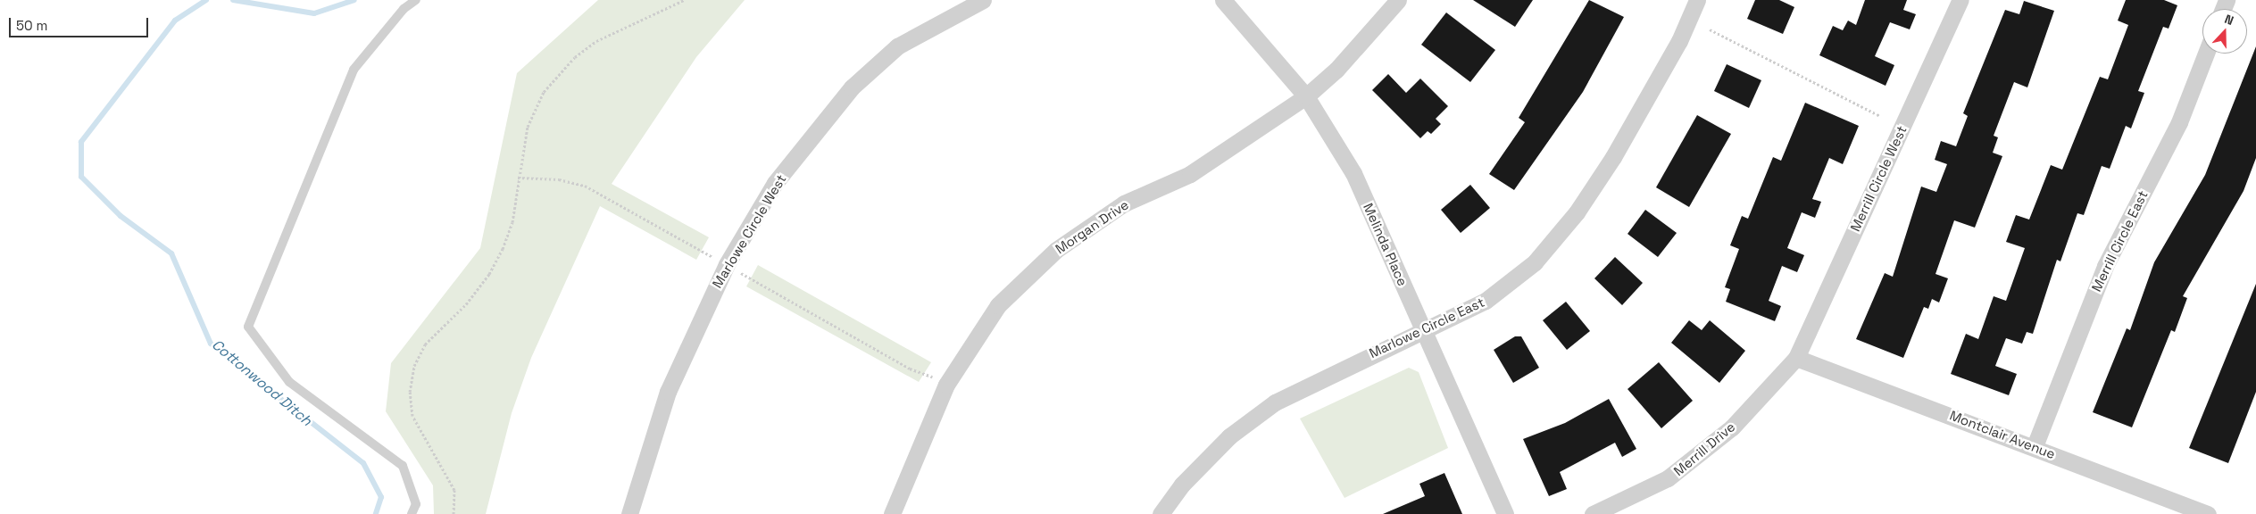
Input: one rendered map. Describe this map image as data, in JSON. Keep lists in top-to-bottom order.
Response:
{
  "streets": {
    "street": [
      "Merrill Circle West",
      "Morgan Drive",
      "Marlowe Circle West",
      "Merrill Circle East",
      "Melinda Place",
      "Marlowe Circle East",
      "Montclair Avenue",
      "Merrill Drive"
    ]
  },
  "crossings": [
    ["Merrill Circle West", "Montclair Avenue"],
    ["Merrill Circle West", "Merrill Drive"],
    ["Morgan Drive", "Melinda Place"],
    ["Merrill Circle East", "Montclair Avenue"],
    ["Melinda Place", "Marlowe Circle East"],
    ["Montclair Avenue", "Merrill Drive"]
  ],
  "water": ["Cottonwood Ditch"],
  "scale_bar": "50 m",
  "north": "top"
}
